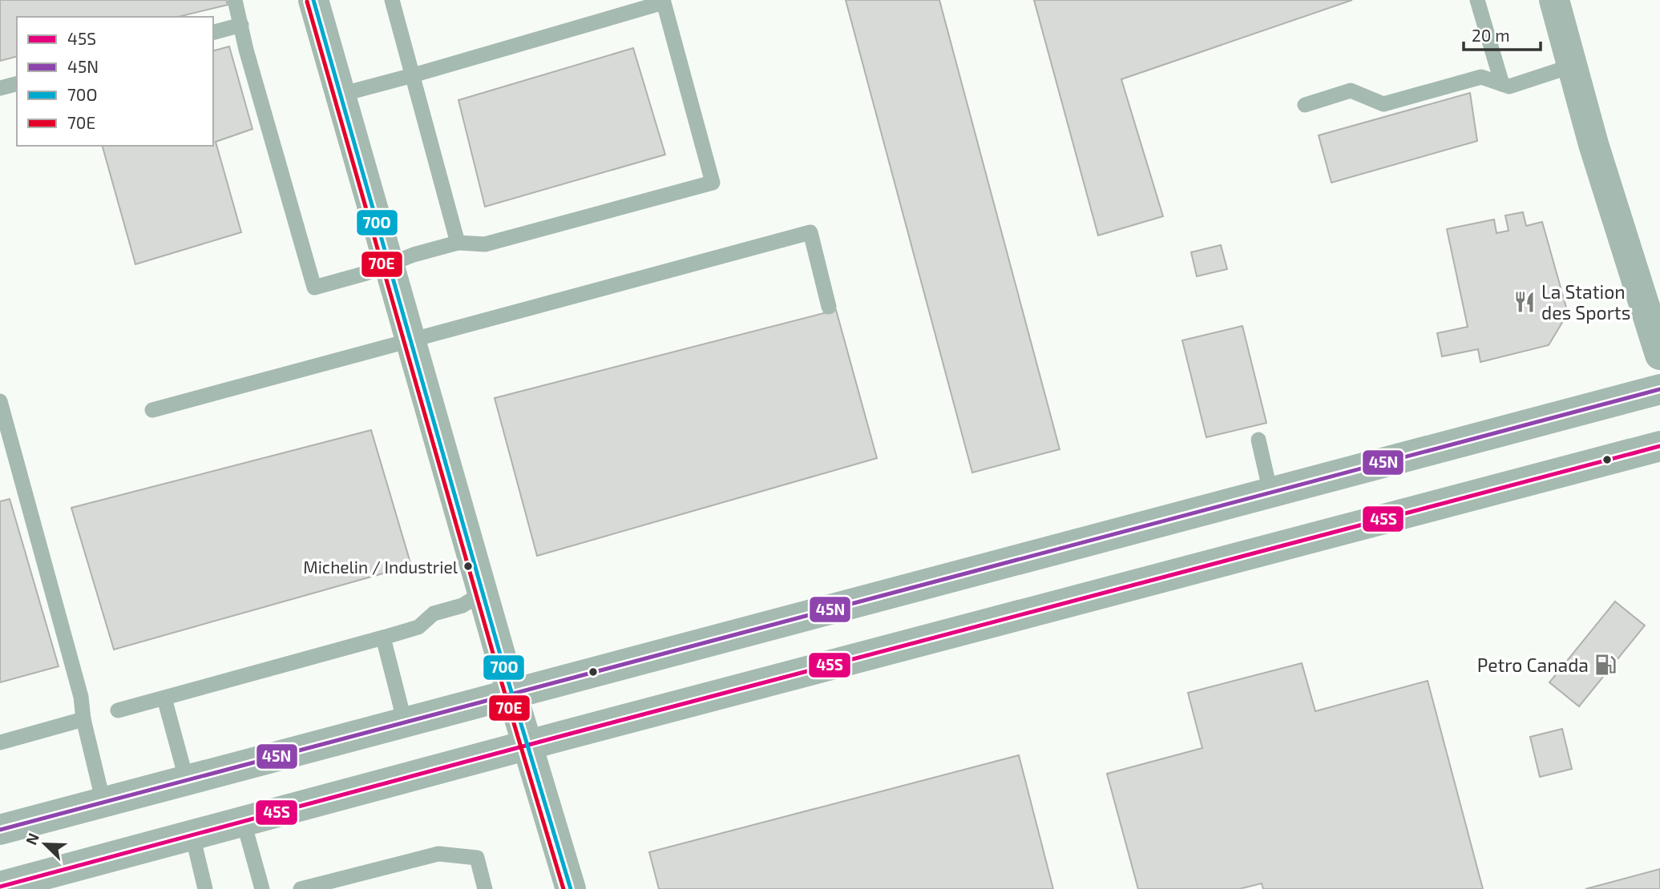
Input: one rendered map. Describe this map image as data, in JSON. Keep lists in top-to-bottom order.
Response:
{
  "places": {
    "restaurant": ["La Station des Sports"],
    "other": ["Michelin / Industriel"],
    "fuel station": ["Petro Canada"]
  },
  "lines": [
    "transit line 70O",
    "transit line 70E",
    "transit line 45N",
    "transit line 45S"
  ],
  "legend": [
    "45S",
    "45N",
    "70O",
    "70E"
  ],
  "scale_bar": "20 m",
  "north": "top left"
}
